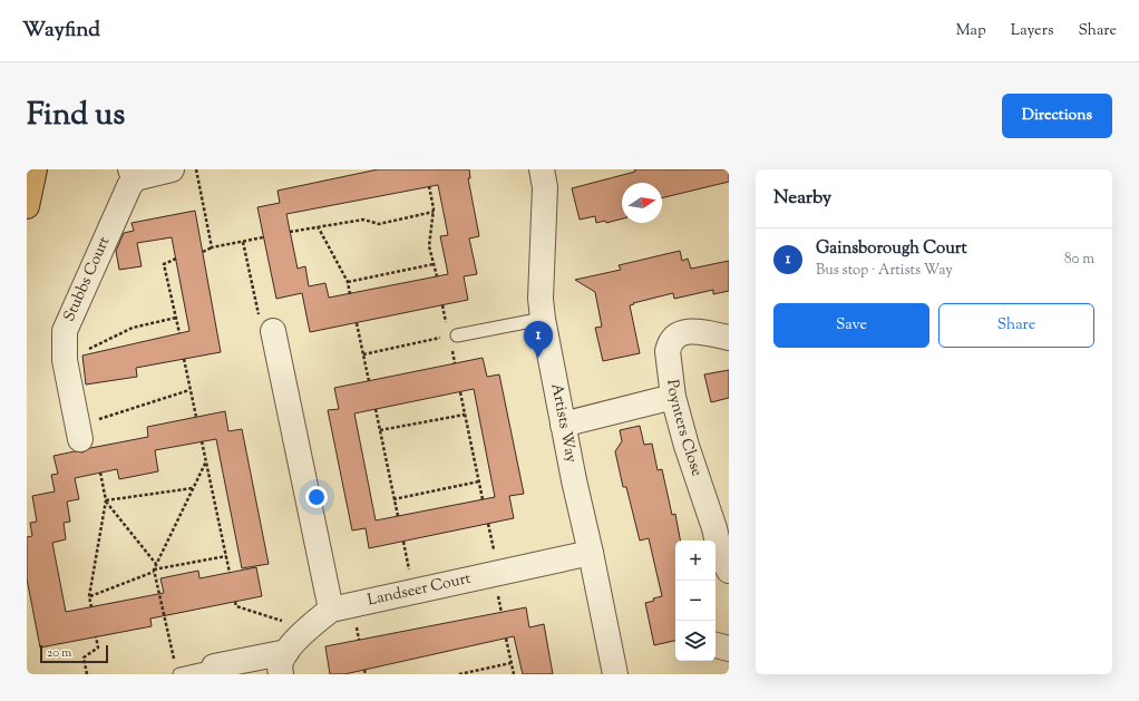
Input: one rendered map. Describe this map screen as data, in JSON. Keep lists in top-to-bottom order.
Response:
{
  "streets": {
    "street": [
      "Stubbs Court",
      "Artists Way",
      "Poynters Close",
      "Landseer Court"
    ]
  },
  "crossings": [
    ["Artists Way", "Landseer Court"]
  ],
  "scale_bar": "20 m",
  "north": "right",
  "page": {
    "header": "Wayfind",
    "nav": ["Map", "Layers", "Share"],
    "title": "Find us",
    "buttons": [
      "Directions",
      ["Save", "Share"]
    ],
    "heading": "Nearby",
    "list": [
      {
        "mark": "1",
        "name": "Gainsborough Court",
        "note": "Bus stop · Artists Way",
        "value": "80 m"
      }
    ],
    "pins": "1",
    "map_buttons": ["+", "−"],
    "scale": "20 m"
  }
}
